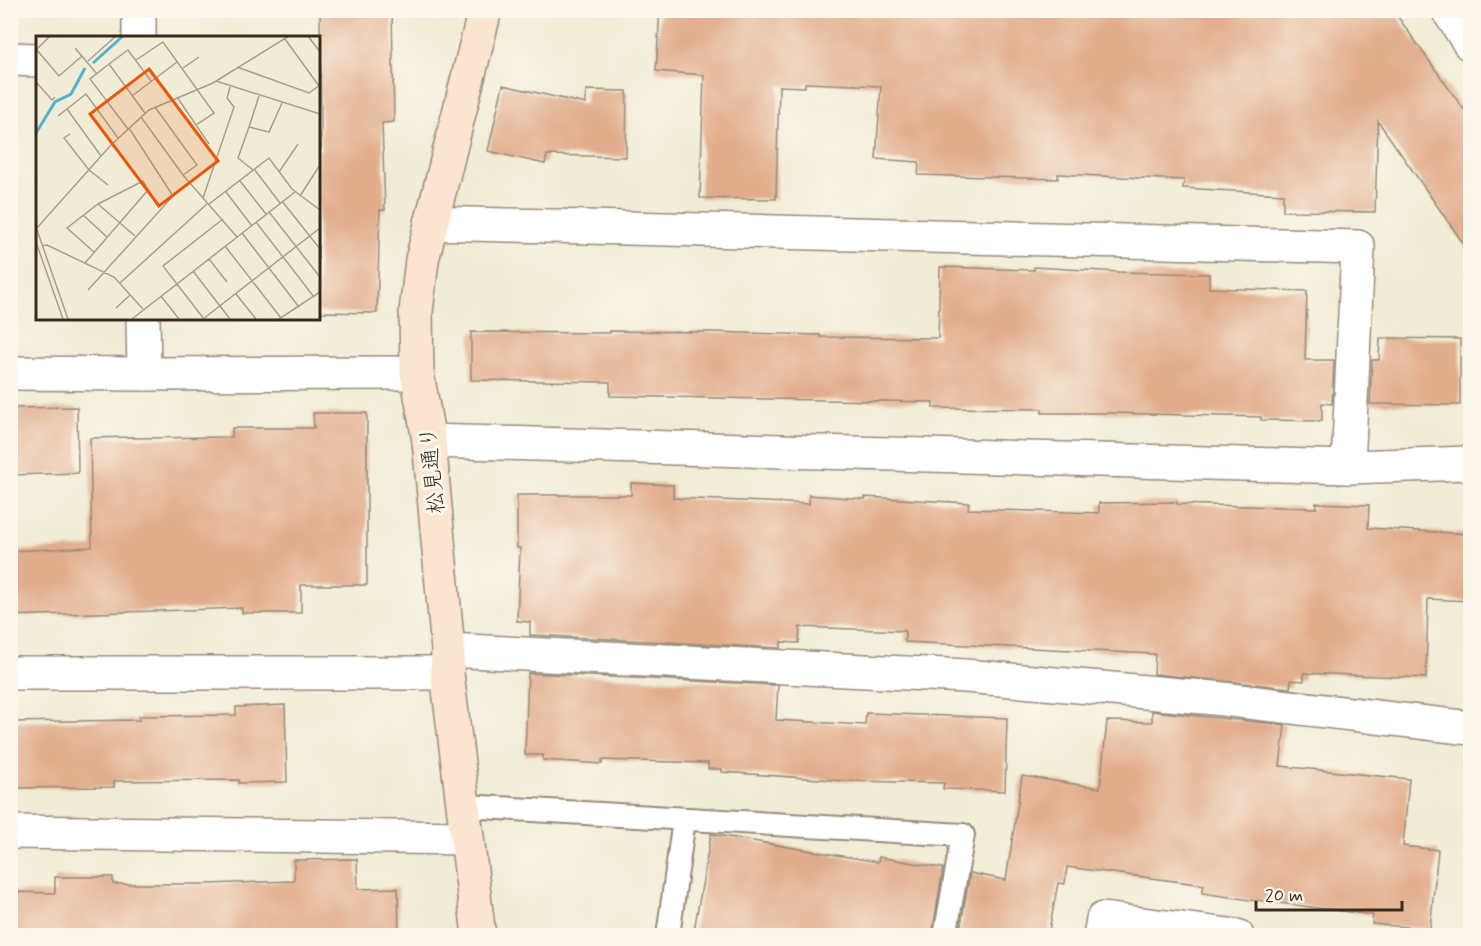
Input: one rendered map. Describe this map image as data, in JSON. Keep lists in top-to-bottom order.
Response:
{
  "streets": {
    "street": ["松見通り"]
  },
  "scale_bar": "20 m"
}
